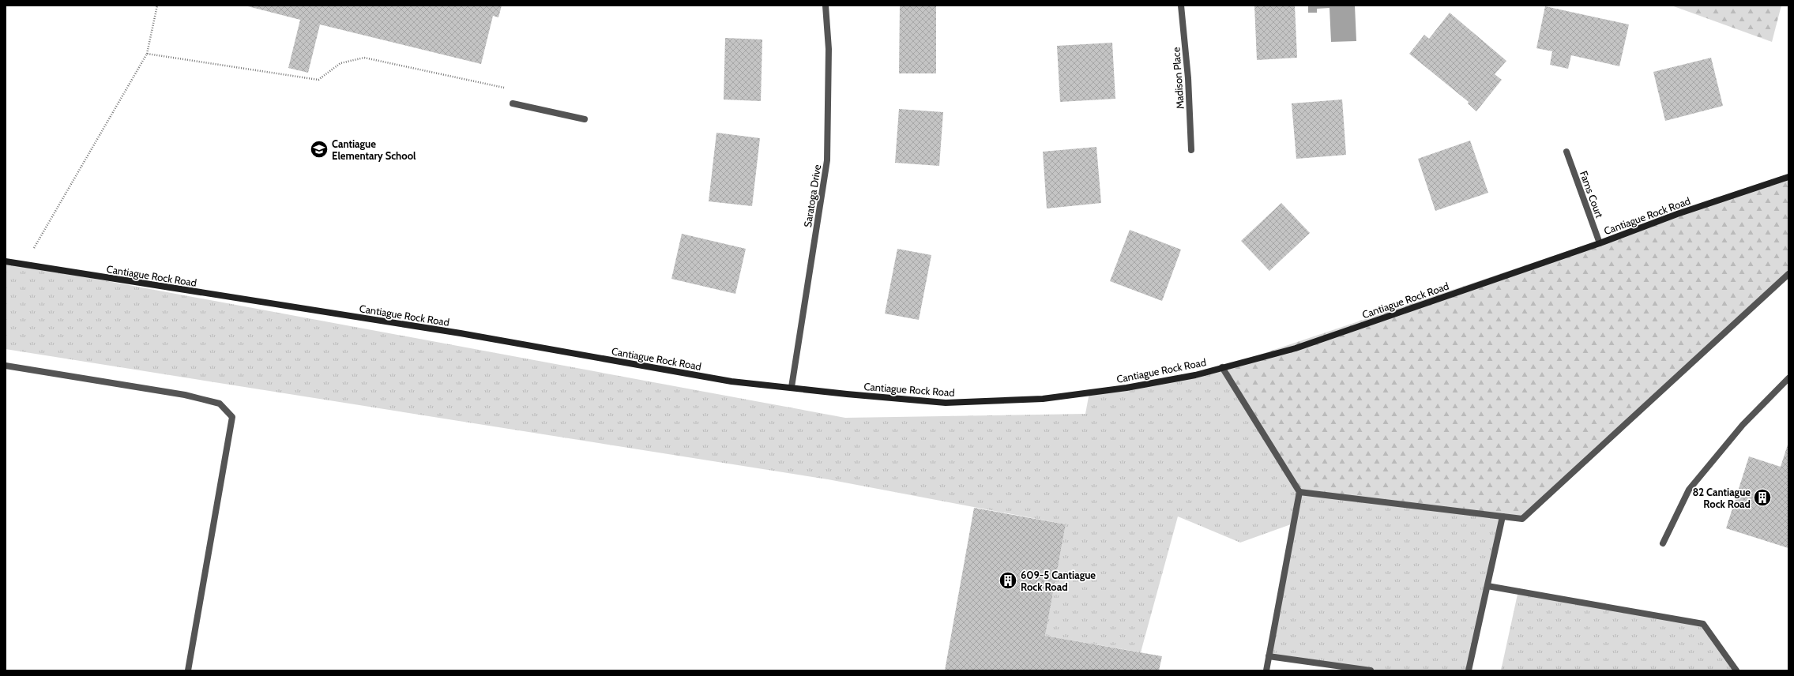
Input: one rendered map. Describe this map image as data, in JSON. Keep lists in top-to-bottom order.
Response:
{
  "streets": {
    "main road": ["Cantiague Rock Road"],
    "street": ["Madison Place", "Fams Court", "Saratoga Drive"]
  },
  "crossings": [
    ["Fams Court", "Cantiague Rock Road"],
    ["Saratoga Drive", "Cantiague Rock Road"]
  ],
  "places": {
    "school or university": ["Cantiague Elementary School"],
    "building": ["82 Cantiague Rock Road", "609-5 Cantiague Rock Road"]
  }
}
